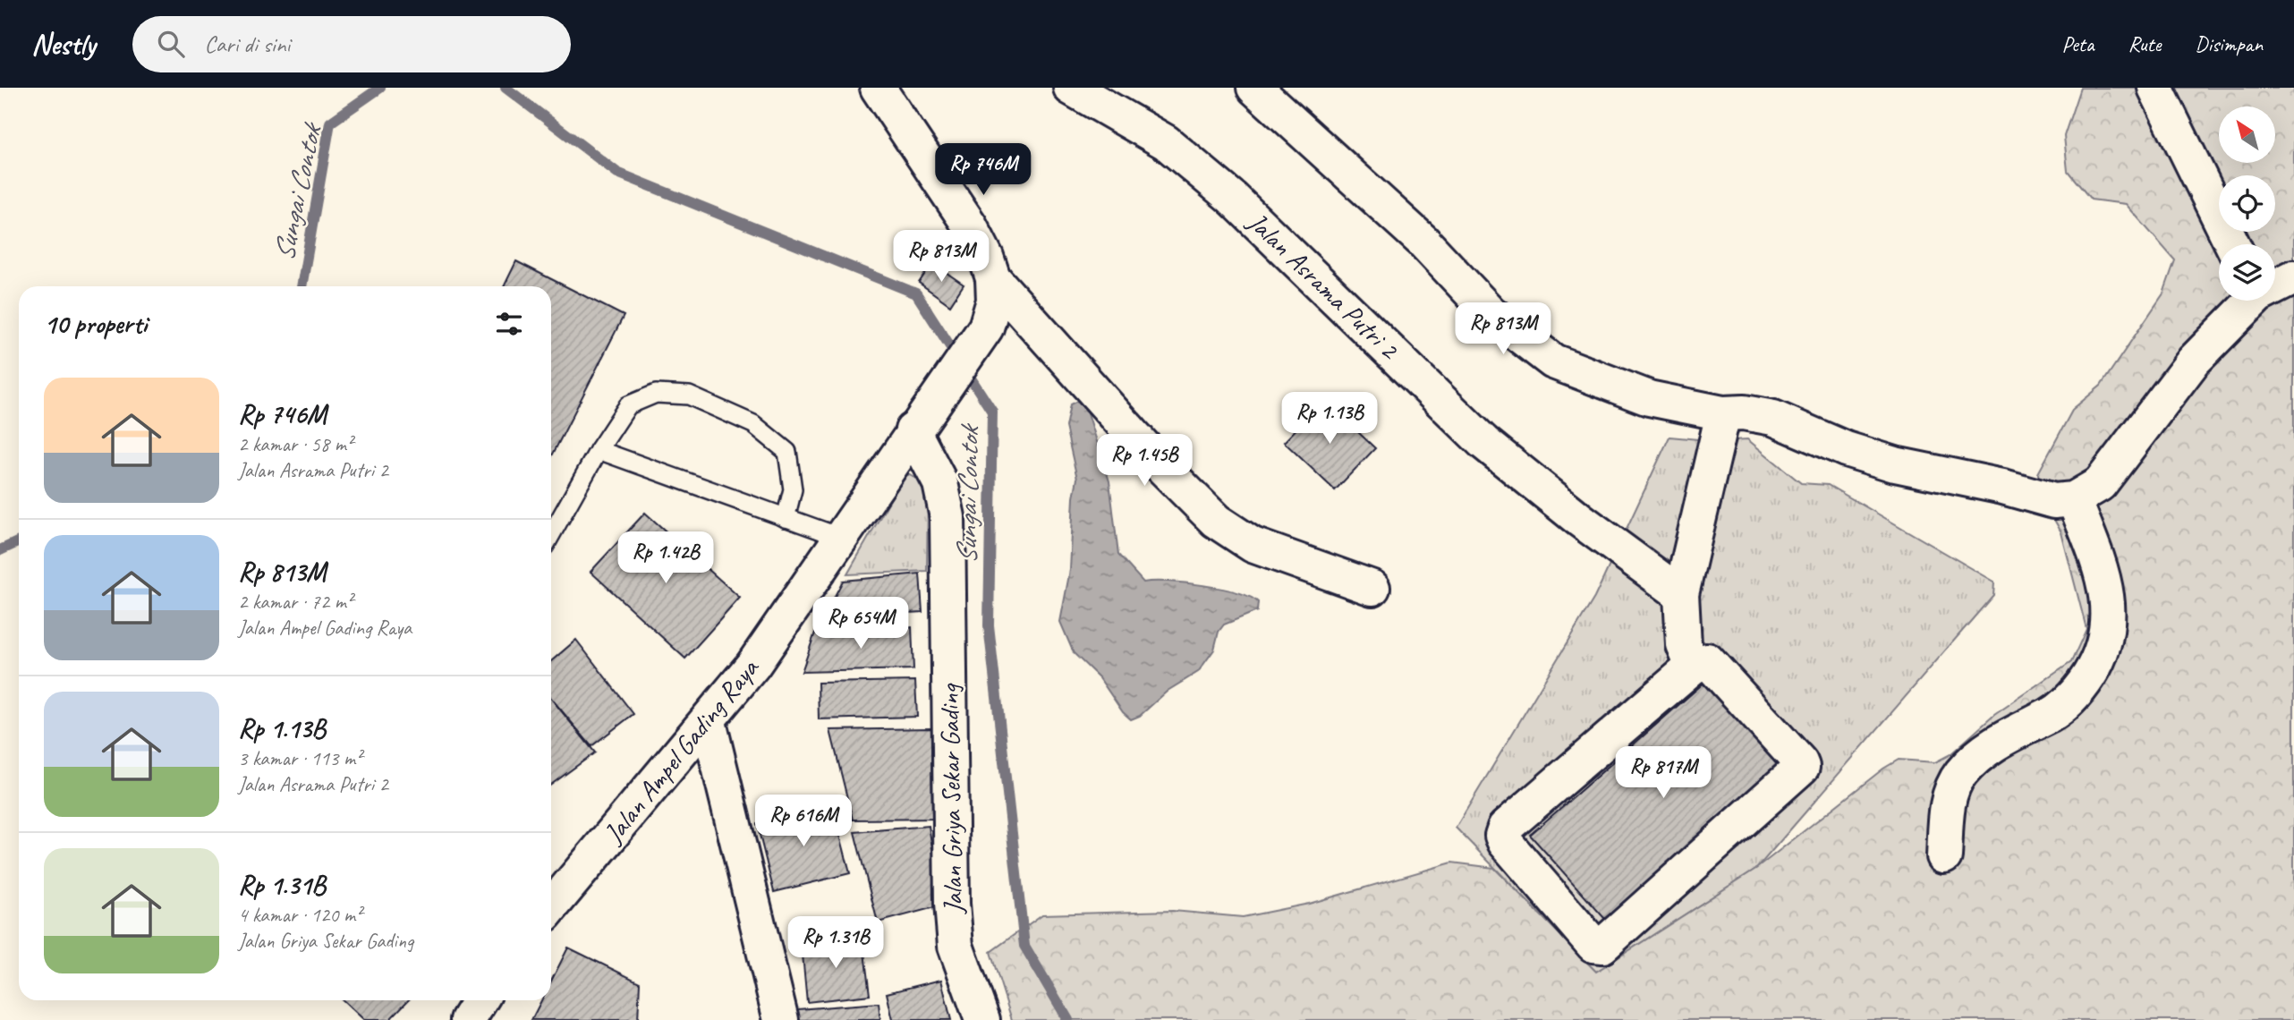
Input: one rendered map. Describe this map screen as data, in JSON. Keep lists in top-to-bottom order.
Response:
{
  "streets": {
    "street": ["Jalan Asrama Putri 2", "Jalan Ampel Gading Raya", "Jalan Griya Sekar Gading"]
  },
  "crossings": [
    ["Jalan Ampel Gading Raya", "Jalan Griya Sekar Gading"]
  ],
  "water": ["Sungai Contok"],
  "north": "top left",
  "page": {
    "header": "Nestly",
    "search": "Cari di sini",
    "nav": ["Peta", "Rute", "Disimpan"],
    "price": [
      "Rp 746M",
      "Rp 813M",
      "Rp 813M",
      "Rp 1.13B",
      "Rp 1.45B",
      "Rp 1.42B",
      "Rp 654M",
      "Rp 817M",
      "Rp 616M",
      "Rp 1.31B"
    ],
    "heading": "10 properti",
    "list": [
      {
        "name": "Rp 746M",
        "note": "2 kamar · 58 m² · Jalan Asrama Putri 2"
      },
      {
        "name": "Rp 813M",
        "note": "2 kamar · 72 m² · Jalan Ampel Gading Raya"
      },
      {
        "name": "Rp 1.13B",
        "note": "3 kamar · 113 m² · Jalan Asrama Putri 2"
      },
      {
        "name": "Rp 1.31B",
        "note": "4 kamar · 120 m² · Jalan Griya Sekar Gading"
      }
    ]
  }
}
